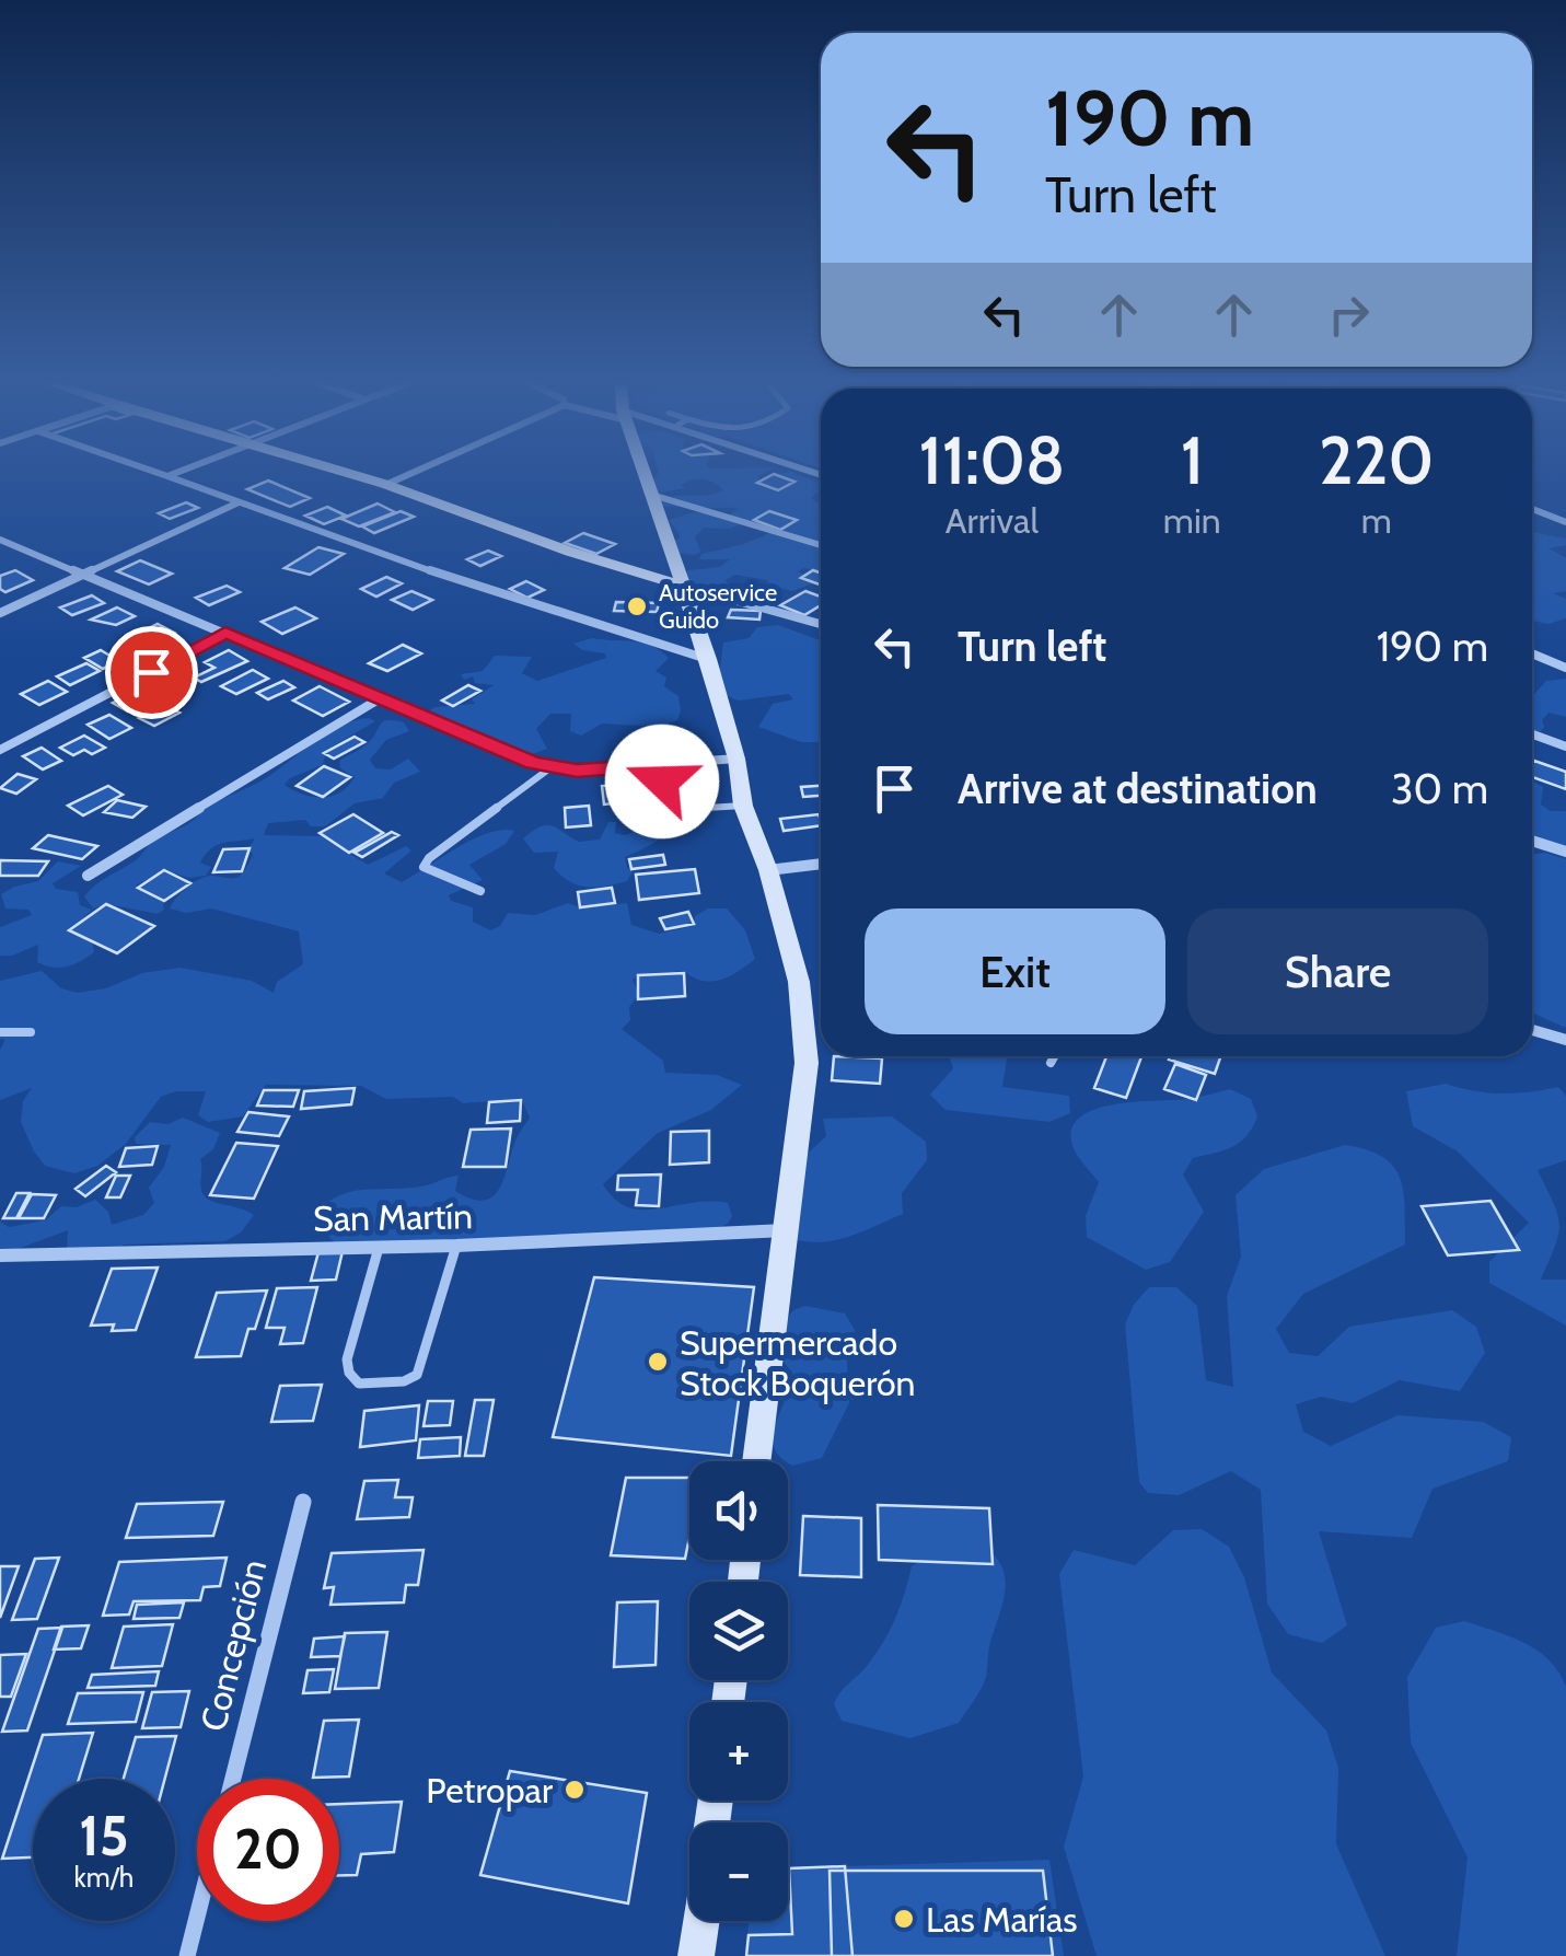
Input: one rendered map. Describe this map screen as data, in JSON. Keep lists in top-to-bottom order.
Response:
{
  "streets": {
    "street": ["San Martín", "Concepción"]
  },
  "places": [
    "Autoservice Guido",
    "Supermercado Stock Boquerón",
    "Petropar",
    "Las Marías"
  ],
  "page": {
    "turn": ["190 m", "Turn left"],
    "eta": [
      "11:08",
      "Arrival",
      "1",
      "min",
      "220",
      "m"
    ],
    "list": [
      {
        "name": "Turn left",
        "value": "190 m"
      },
      {
        "name": "Arrive at destination",
        "value": "30 m"
      }
    ],
    "buttons": ["Exit", "Share"],
    "map_buttons": ["+", "−"],
    "speed": "15 km/h",
    "limit": "20"
  }
}
